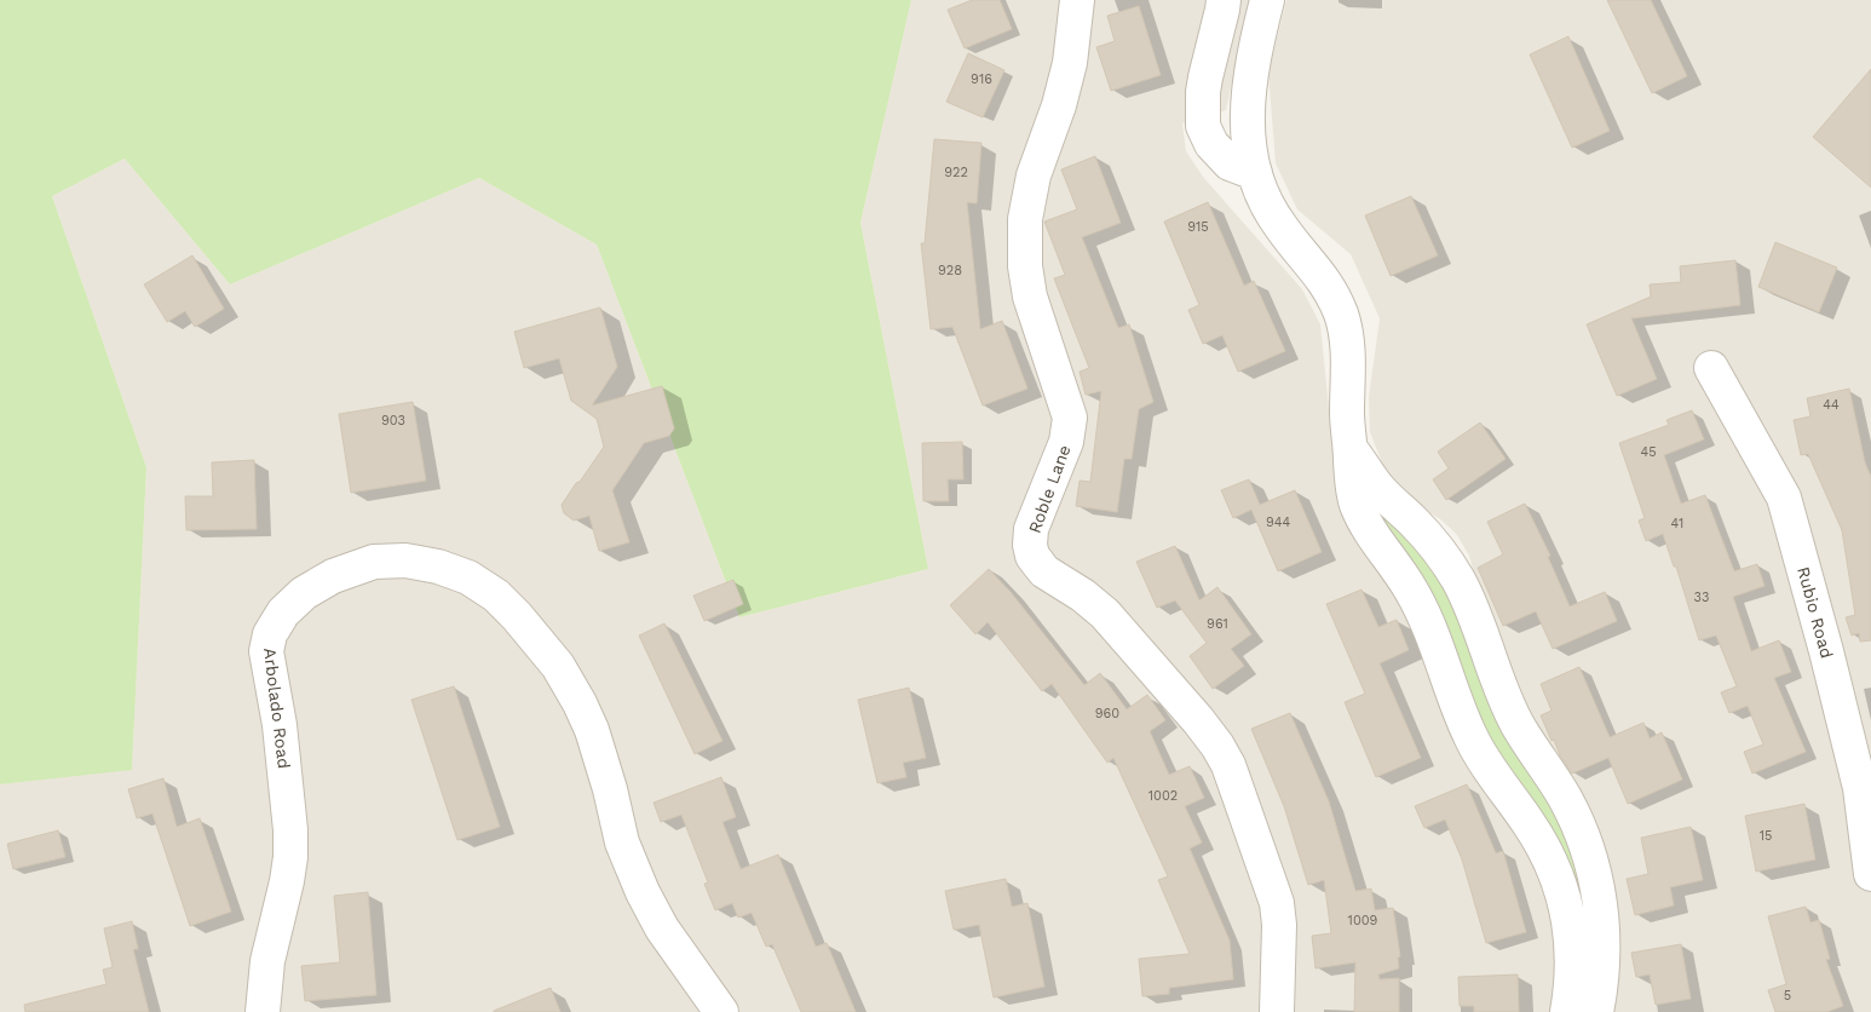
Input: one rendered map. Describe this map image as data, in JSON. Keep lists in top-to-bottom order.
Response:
{
  "streets": {
    "street": ["Roble Lane", "Rubio Road", "Arbolado Road"]
  },
  "house_numbers": [
    "916",
    "922",
    "915",
    "928",
    "44",
    "903",
    "45",
    "944",
    "41",
    "33",
    "961",
    "960",
    "1002",
    "15",
    "1009",
    "5"
  ]
}
